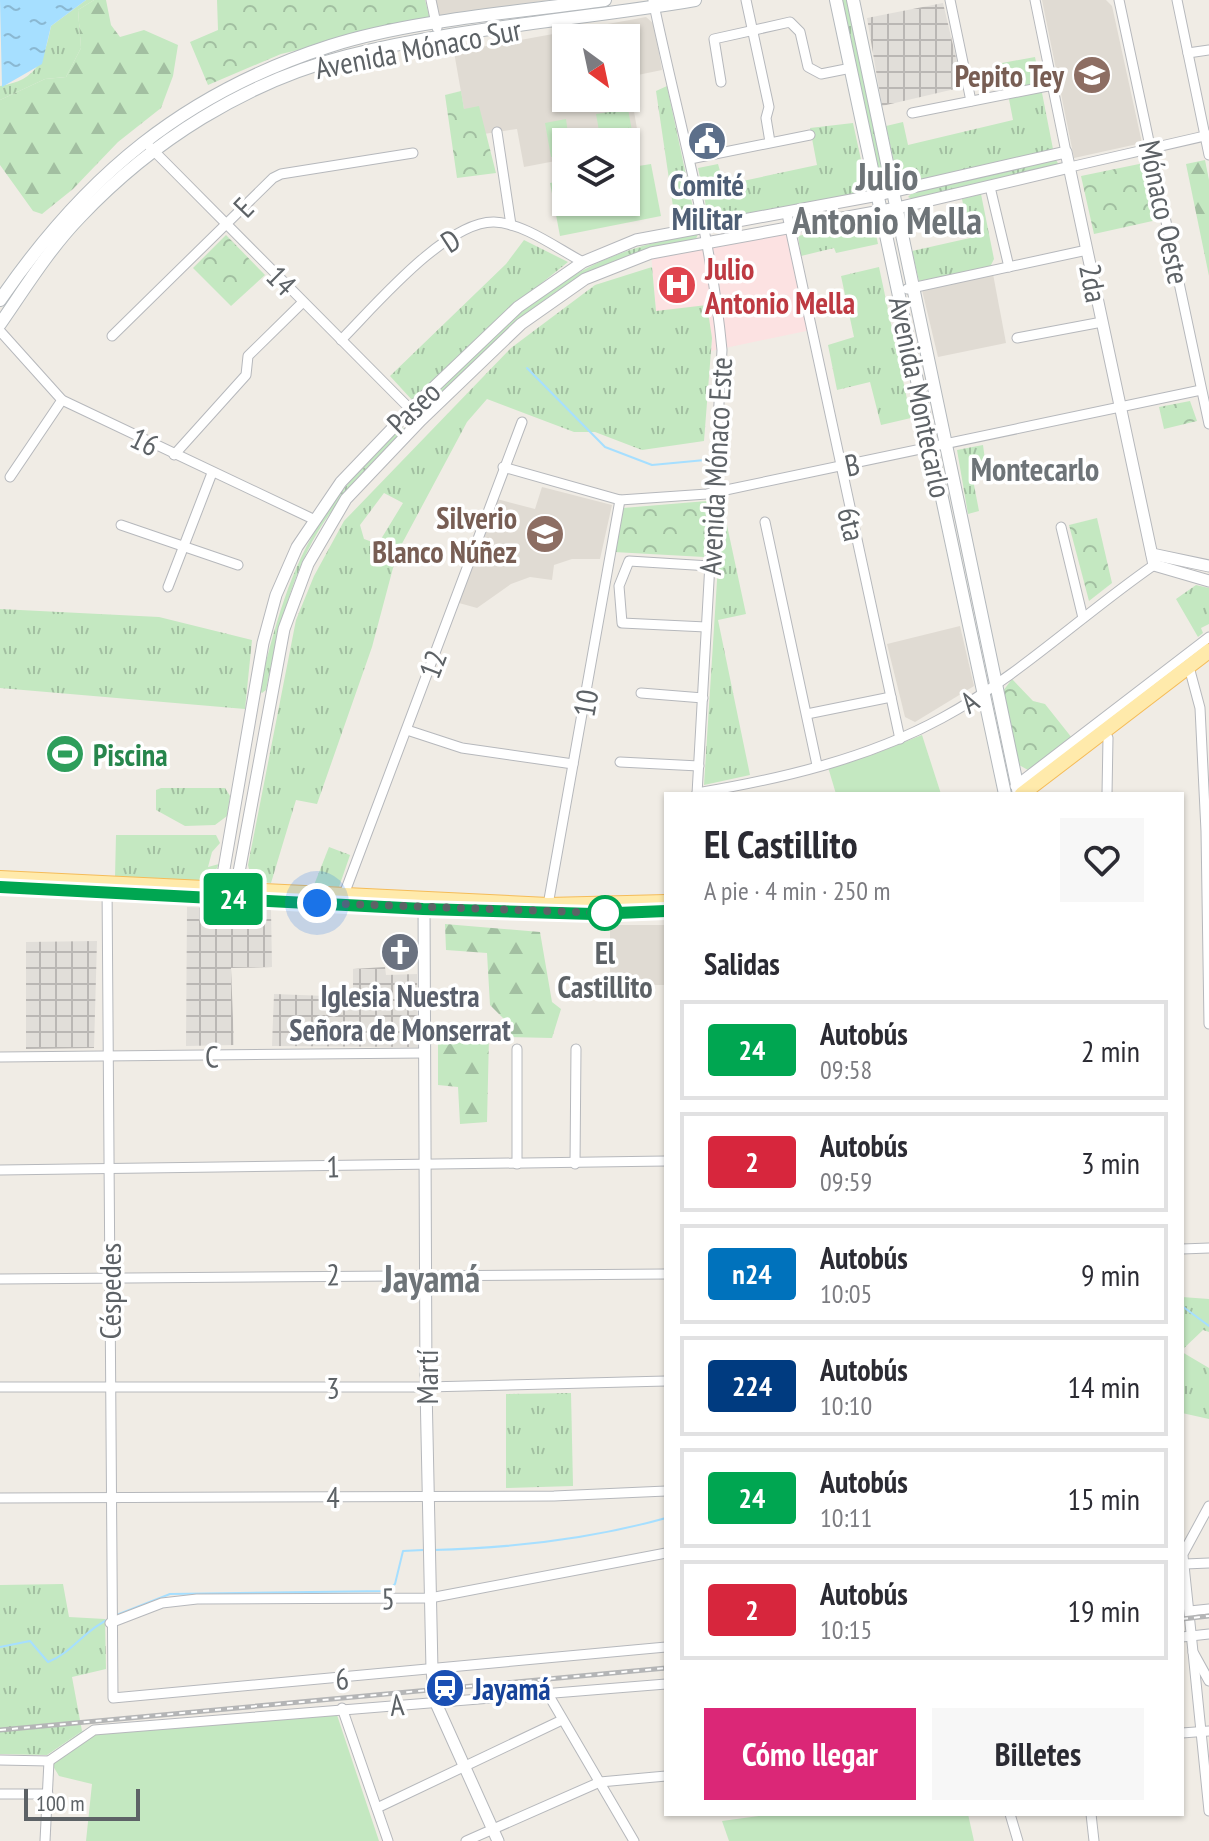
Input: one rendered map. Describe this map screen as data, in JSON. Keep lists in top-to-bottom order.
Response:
{
  "streets": {
    "main road": ["Avenida Mónaco Sur", "Avenida Montecarlo"],
    "street": [
      "E",
      "Mónaco Oeste",
      "D",
      "14",
      "2da",
      "Paseo",
      "16",
      "B",
      "Avenida Mónaco Este",
      "6ta",
      "12",
      "A",
      "10",
      "C",
      "1",
      "2",
      "Céspedes",
      "Martí",
      "3",
      "4",
      "5",
      "6"
    ]
  },
  "crossings": [
    ["Avenida Mónaco Sur", "14"],
    ["Avenida Mónaco Sur", "Avenida Mónaco Este"],
    ["E", "14"],
    ["Mónaco Oeste", "B"],
    ["D", "14"],
    ["14", "Paseo"],
    ["2da", "Paseo"],
    ["2da", "B"],
    ["2da", "A"],
    ["Avenida Montecarlo", "Paseo"],
    ["Avenida Montecarlo", "B"],
    ["Avenida Montecarlo", "A"],
    ["Paseo", "16"],
    ["Paseo", "Avenida Mónaco Este"],
    ["Paseo", "6ta"],
    ["B", "Avenida Mónaco Este"],
    ["B", "6ta"],
    ["B", "12"],
    ["B", "10"],
    ["6ta", "A"],
    ["A", "Martí"],
    ["C", "Céspedes"],
    ["C", "Martí"],
    ["1", "Céspedes"],
    ["1", "Martí"],
    ["2", "Céspedes"],
    ["2", "Martí"],
    ["Céspedes", "3"],
    ["Céspedes", "4"],
    ["Céspedes", "5"],
    ["Céspedes", "6"],
    ["Martí", "3"],
    ["Martí", "4"],
    ["Martí", "5"],
    ["Martí", "6"]
  ],
  "districts": ["Julio Antonio Mella", "Montecarlo", "Jayamá"],
  "places": {
    "school or university": ["Pepito Tey", "Silverio Blanco Núñez"],
    "public building": ["Comité Militar"],
    "hospital": ["Julio Antonio Mella"],
    "sports": ["Piscina"],
    "other": ["El Castillito"],
    "church": ["Iglesia Nuestra Señora de Monserrat"],
    "station": ["Jayamá"]
  },
  "lines": ["bus line 24"],
  "scale_bar": "100 m",
  "north": "bottom right",
  "page": {
    "on_map": "24",
    "heading": [
      ["El Castillito", "A pie · 4 min · 250 m"],
      "Salidas"
    ],
    "list": [
      {
        "mark": "24",
        "name": "Autobús",
        "note": "09:58",
        "value": "2 min"
      },
      {
        "mark": "2",
        "name": "Autobús",
        "note": "09:59",
        "value": "3 min"
      },
      {
        "mark": "n24",
        "name": "Autobús",
        "note": "10:05",
        "value": "9 min"
      },
      {
        "mark": "224",
        "name": "Autobús",
        "note": "10:10",
        "value": "14 min"
      },
      {
        "mark": "24",
        "name": "Autobús",
        "note": "10:11",
        "value": "15 min"
      },
      {
        "mark": "2",
        "name": "Autobús",
        "note": "10:15",
        "value": "19 min"
      }
    ],
    "buttons": ["Cómo llegar", "Billetes"],
    "scale": "100 m"
  }
}
